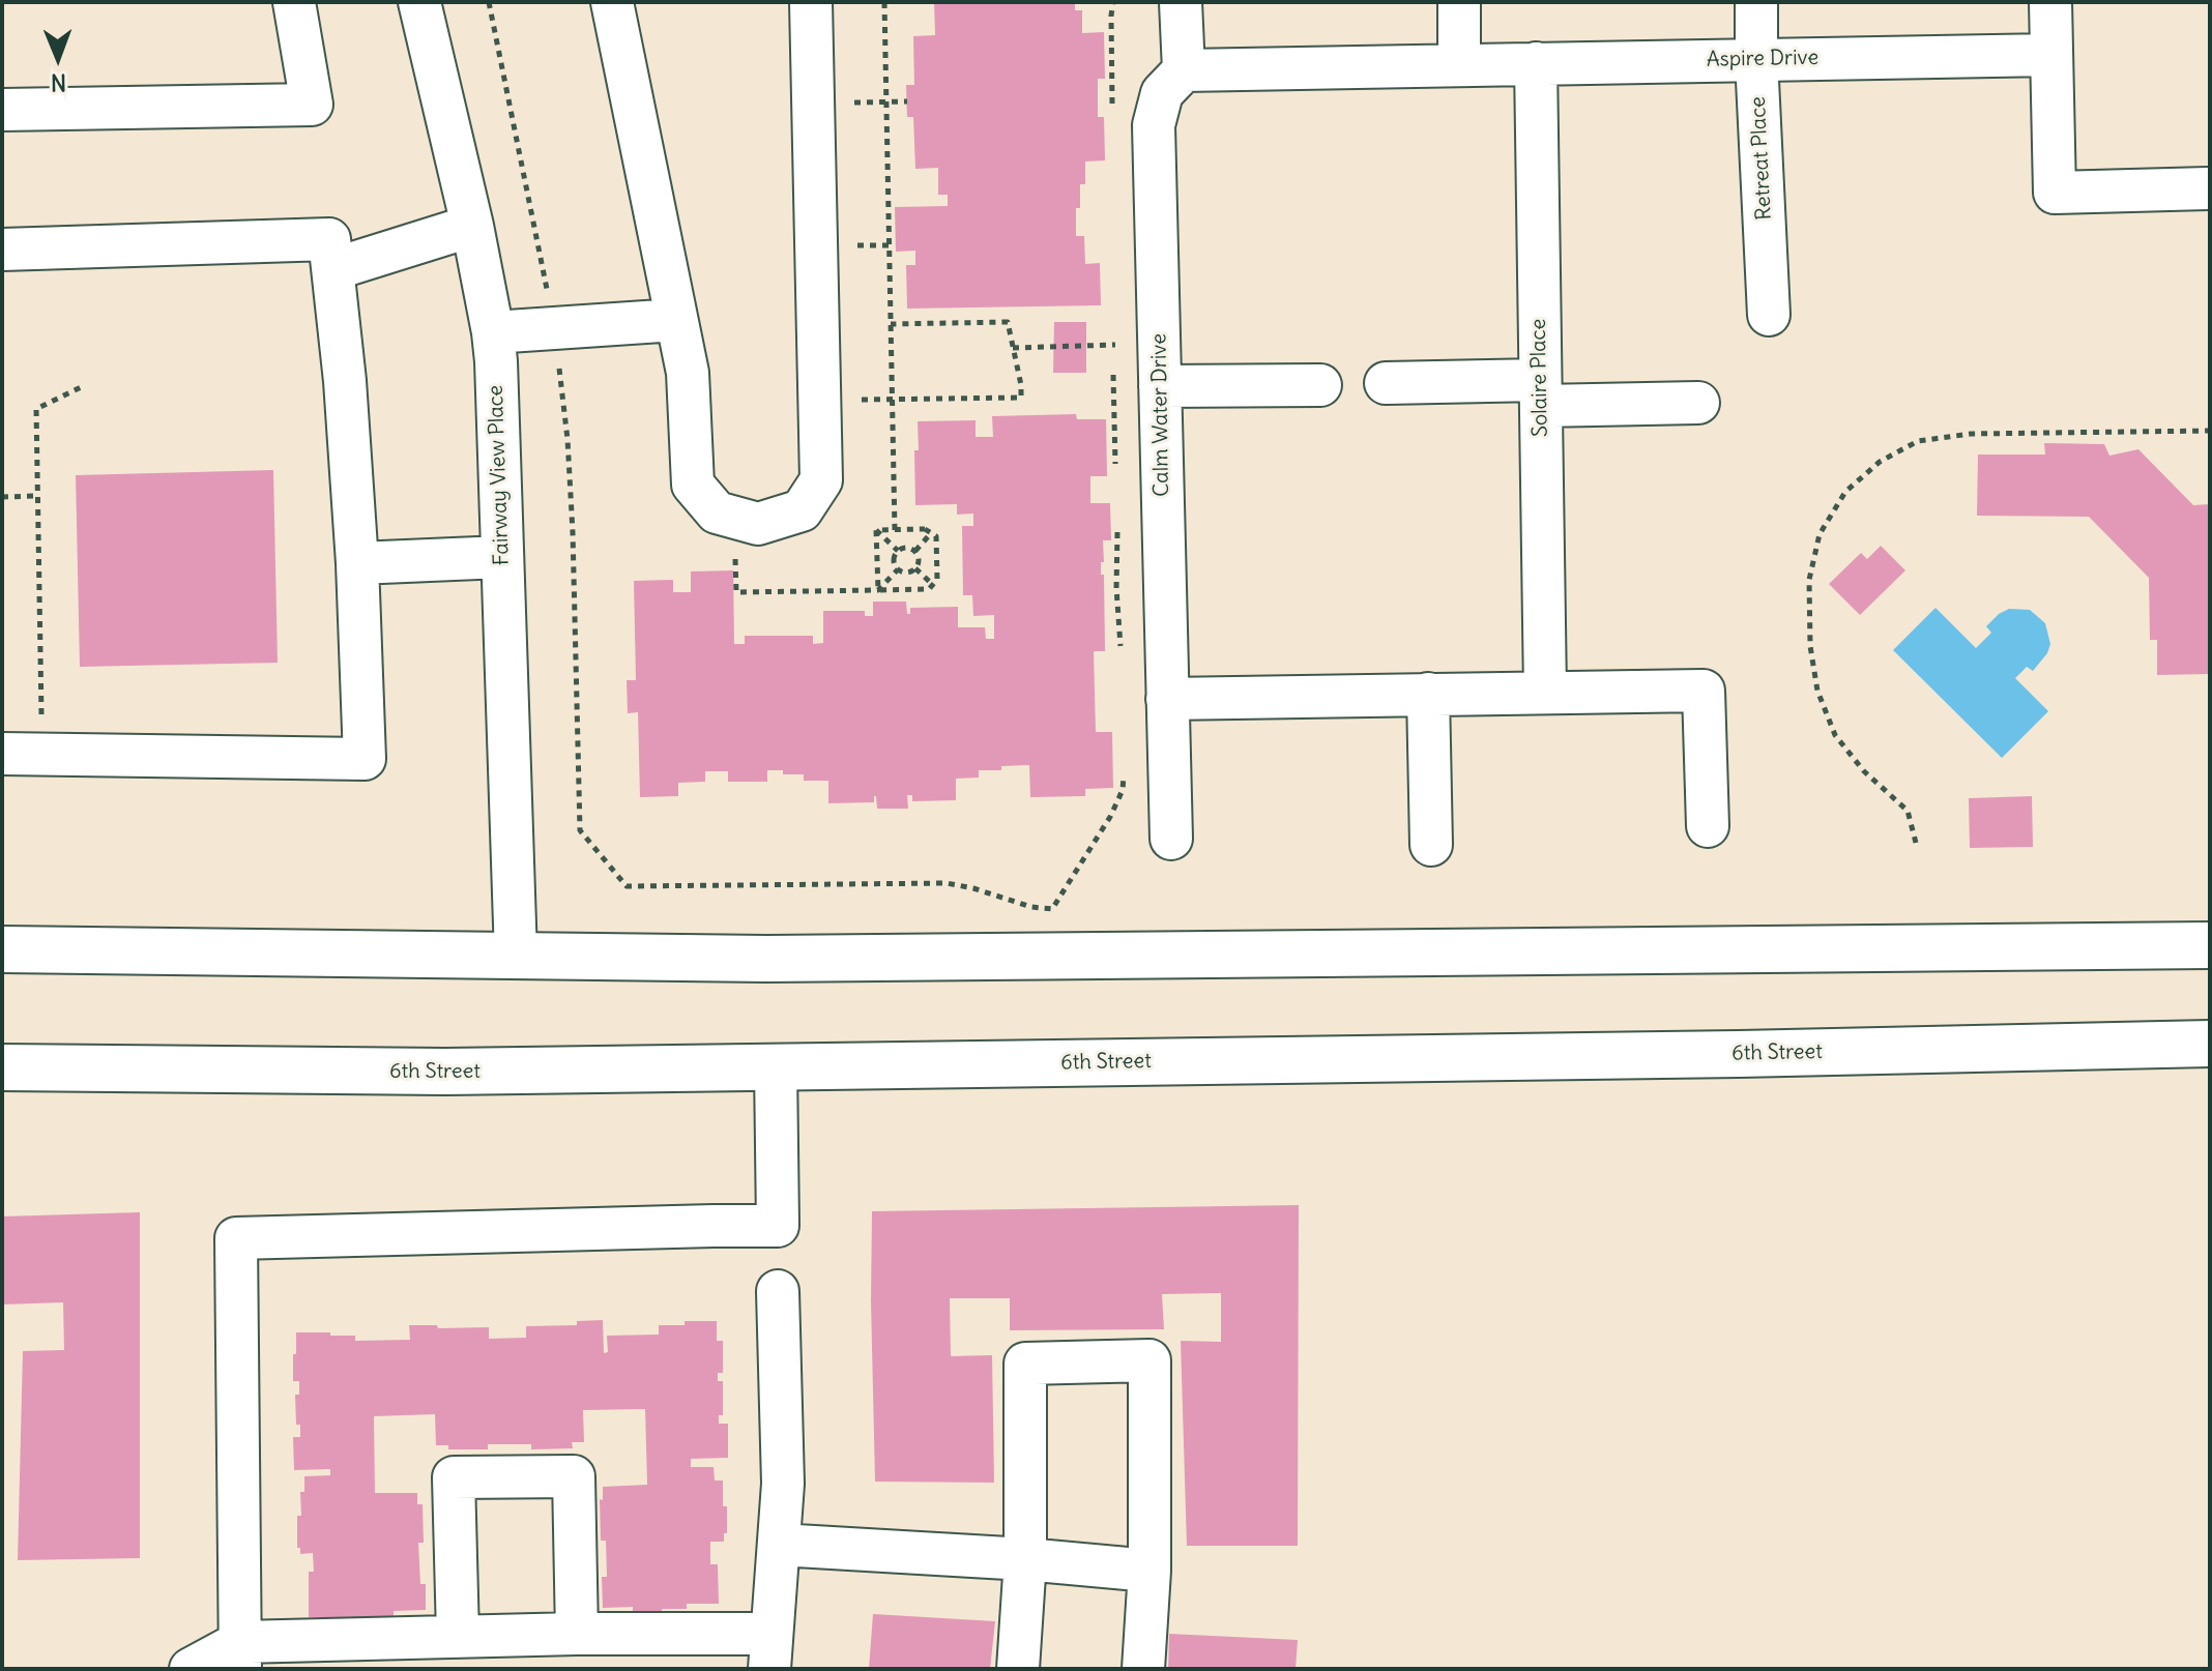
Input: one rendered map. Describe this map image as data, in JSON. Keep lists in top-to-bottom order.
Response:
{
  "streets": {
    "main road": ["6th Street"],
    "street": [
      "Aspire Drive",
      "Retreat Place",
      "Solaire Place",
      "Calm Water Drive",
      "Fairway View Place"
    ]
  },
  "crossings": [
    ["Aspire Drive", "Retreat Place"],
    ["Aspire Drive", "Solaire Place"],
    ["Aspire Drive", "Calm Water Drive"]
  ],
  "north": "bottom"
}
